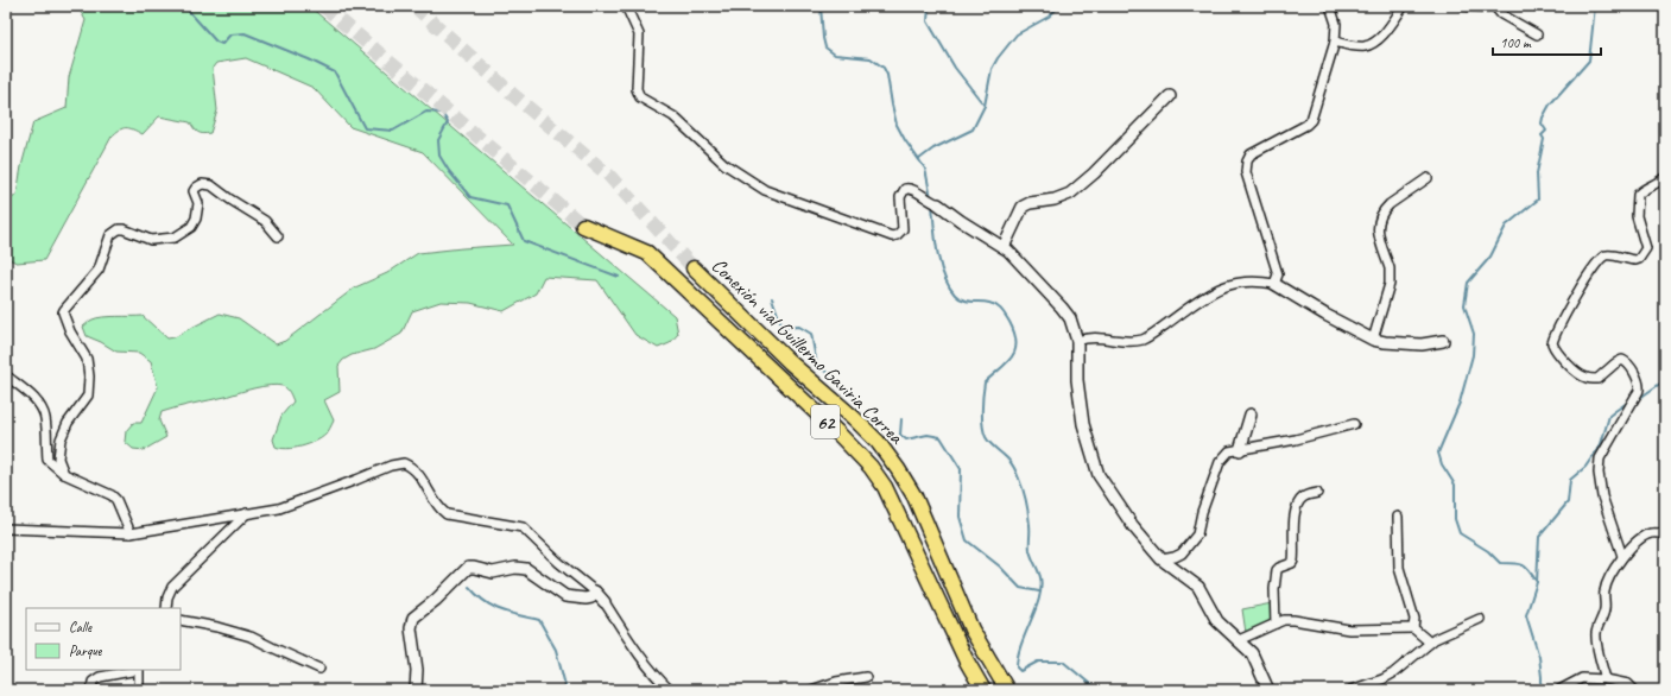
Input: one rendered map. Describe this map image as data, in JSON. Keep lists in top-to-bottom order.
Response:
{
  "streets": {
    "highway": ["Conexión vial Guillermo Gaviria Correa", "62"]
  },
  "legend": ["Calle", "Parque"],
  "scale_bar": "100 m"
}
